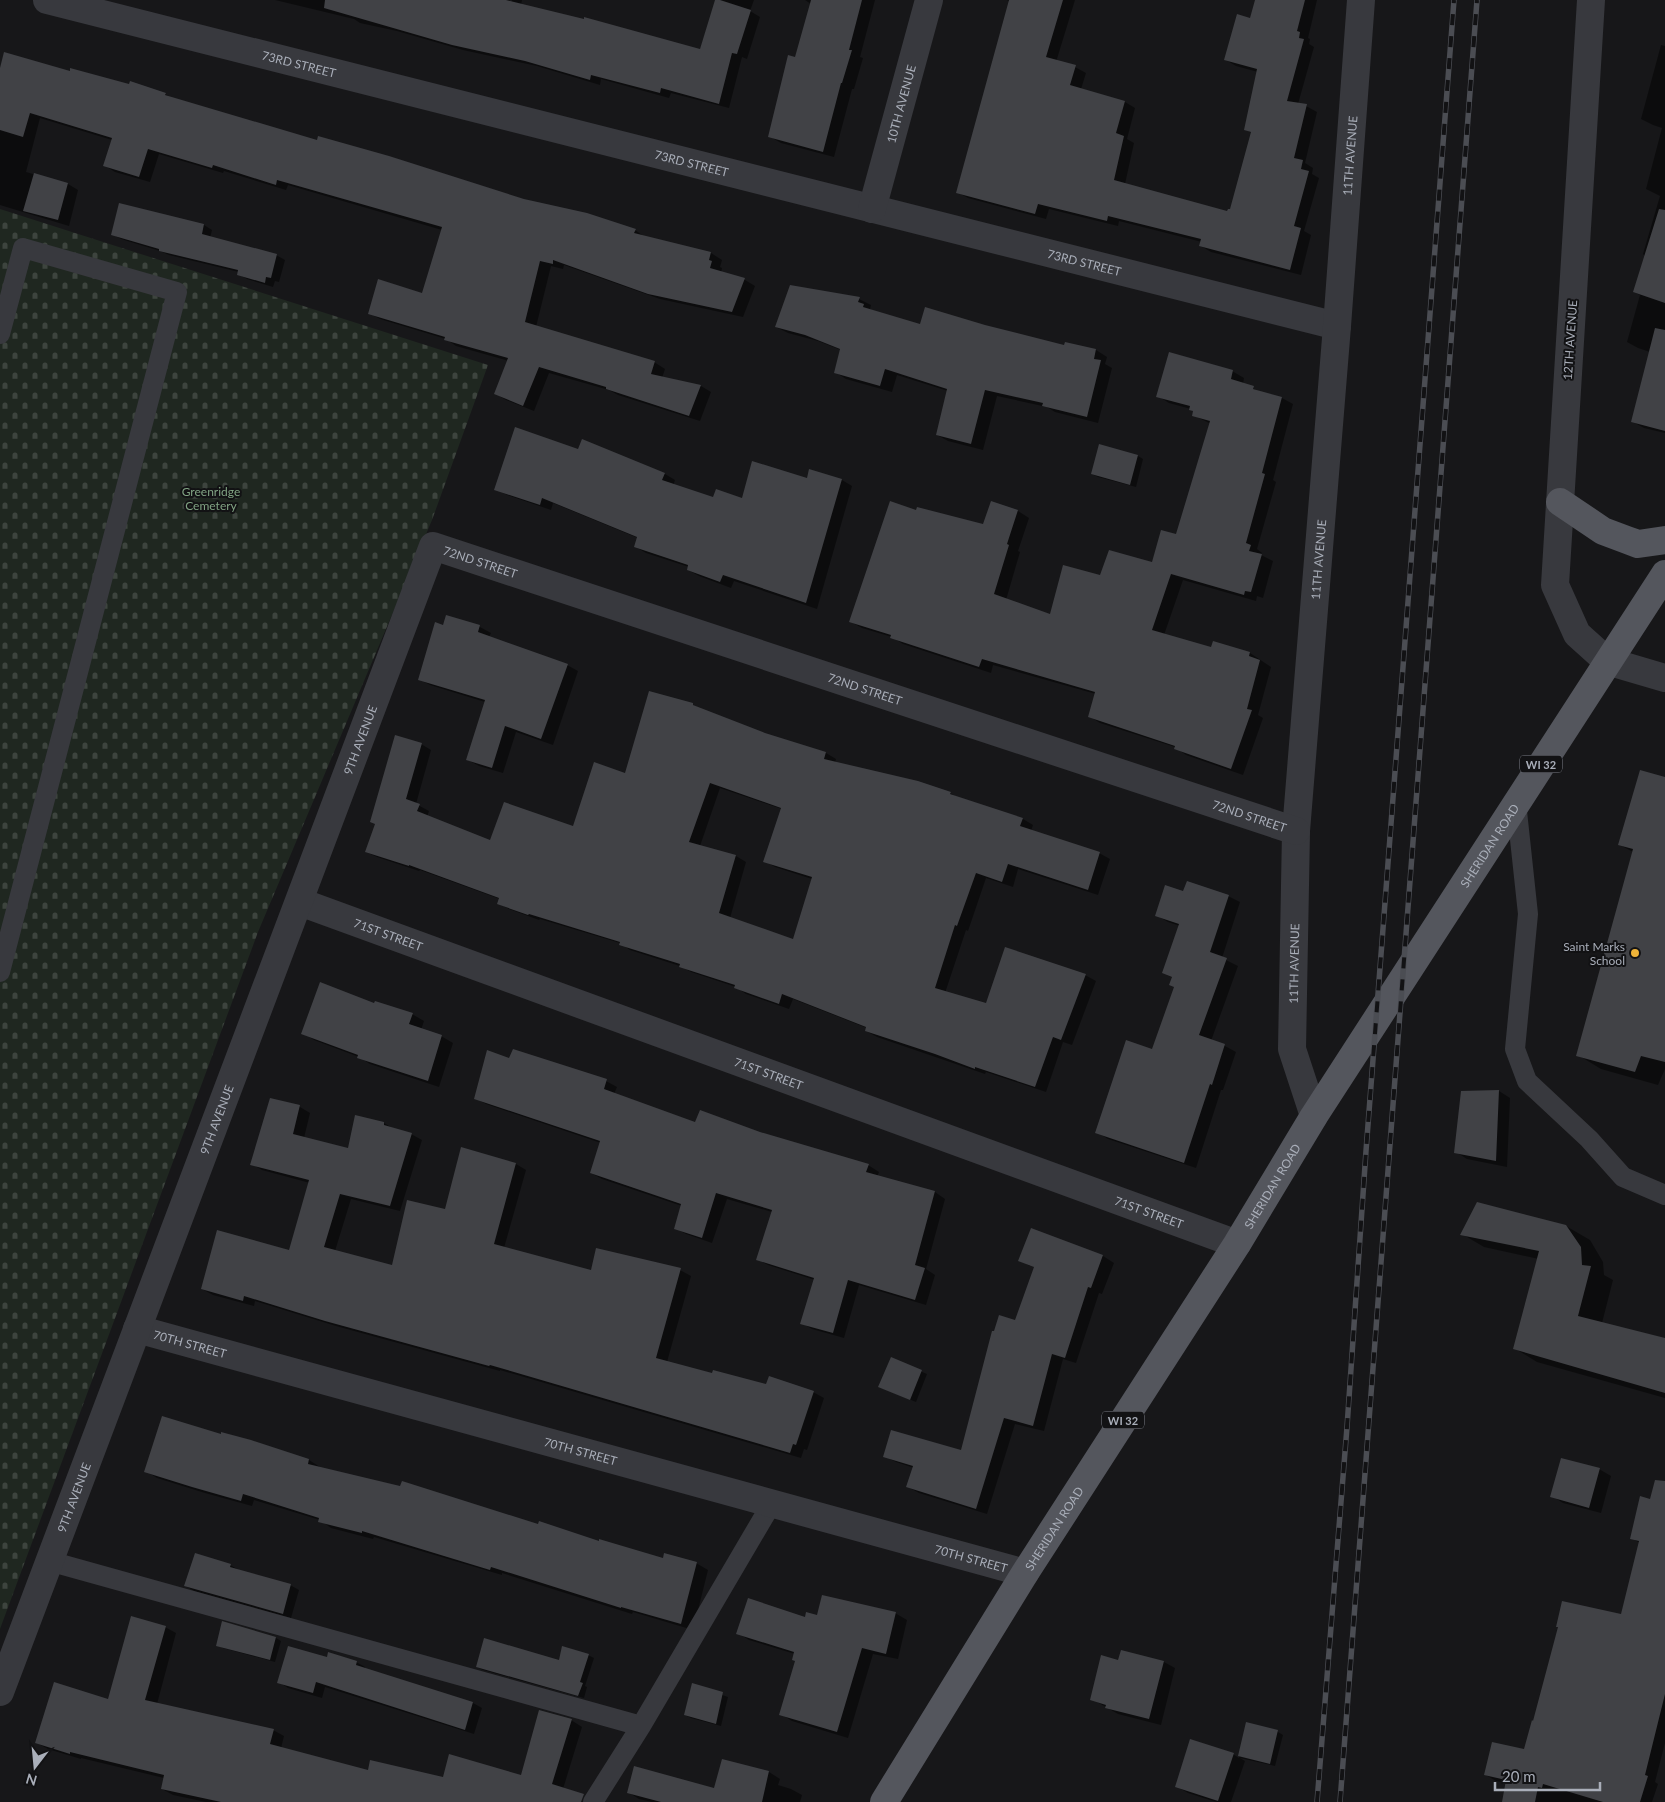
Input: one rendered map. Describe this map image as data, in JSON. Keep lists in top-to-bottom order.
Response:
{
  "streets": {
    "main road": ["WI 32", "SHERIDAN ROAD"],
    "street": [
      "73RD STREET",
      "10TH AVENUE",
      "11TH AVENUE",
      "12TH AVENUE",
      "72ND STREET",
      "9TH AVENUE",
      "71ST STREET",
      "70TH STREET"
    ]
  },
  "crossings": [
    ["73RD STREET", "10TH AVENUE"],
    ["73RD STREET", "11TH AVENUE"],
    ["11TH AVENUE", "72ND STREET"],
    ["11TH AVENUE", "SHERIDAN ROAD"],
    ["12TH AVENUE", "SHERIDAN ROAD"],
    ["72ND STREET", "9TH AVENUE"],
    ["9TH AVENUE", "71ST STREET"],
    ["9TH AVENUE", "70TH STREET"],
    ["SHERIDAN ROAD", "71ST STREET"],
    ["SHERIDAN ROAD", "70TH STREET"]
  ],
  "parks": ["Greenridge Cemetery"],
  "places": ["Saint Marks School"],
  "scale_bar": "20 m",
  "north": "bottom"
}
